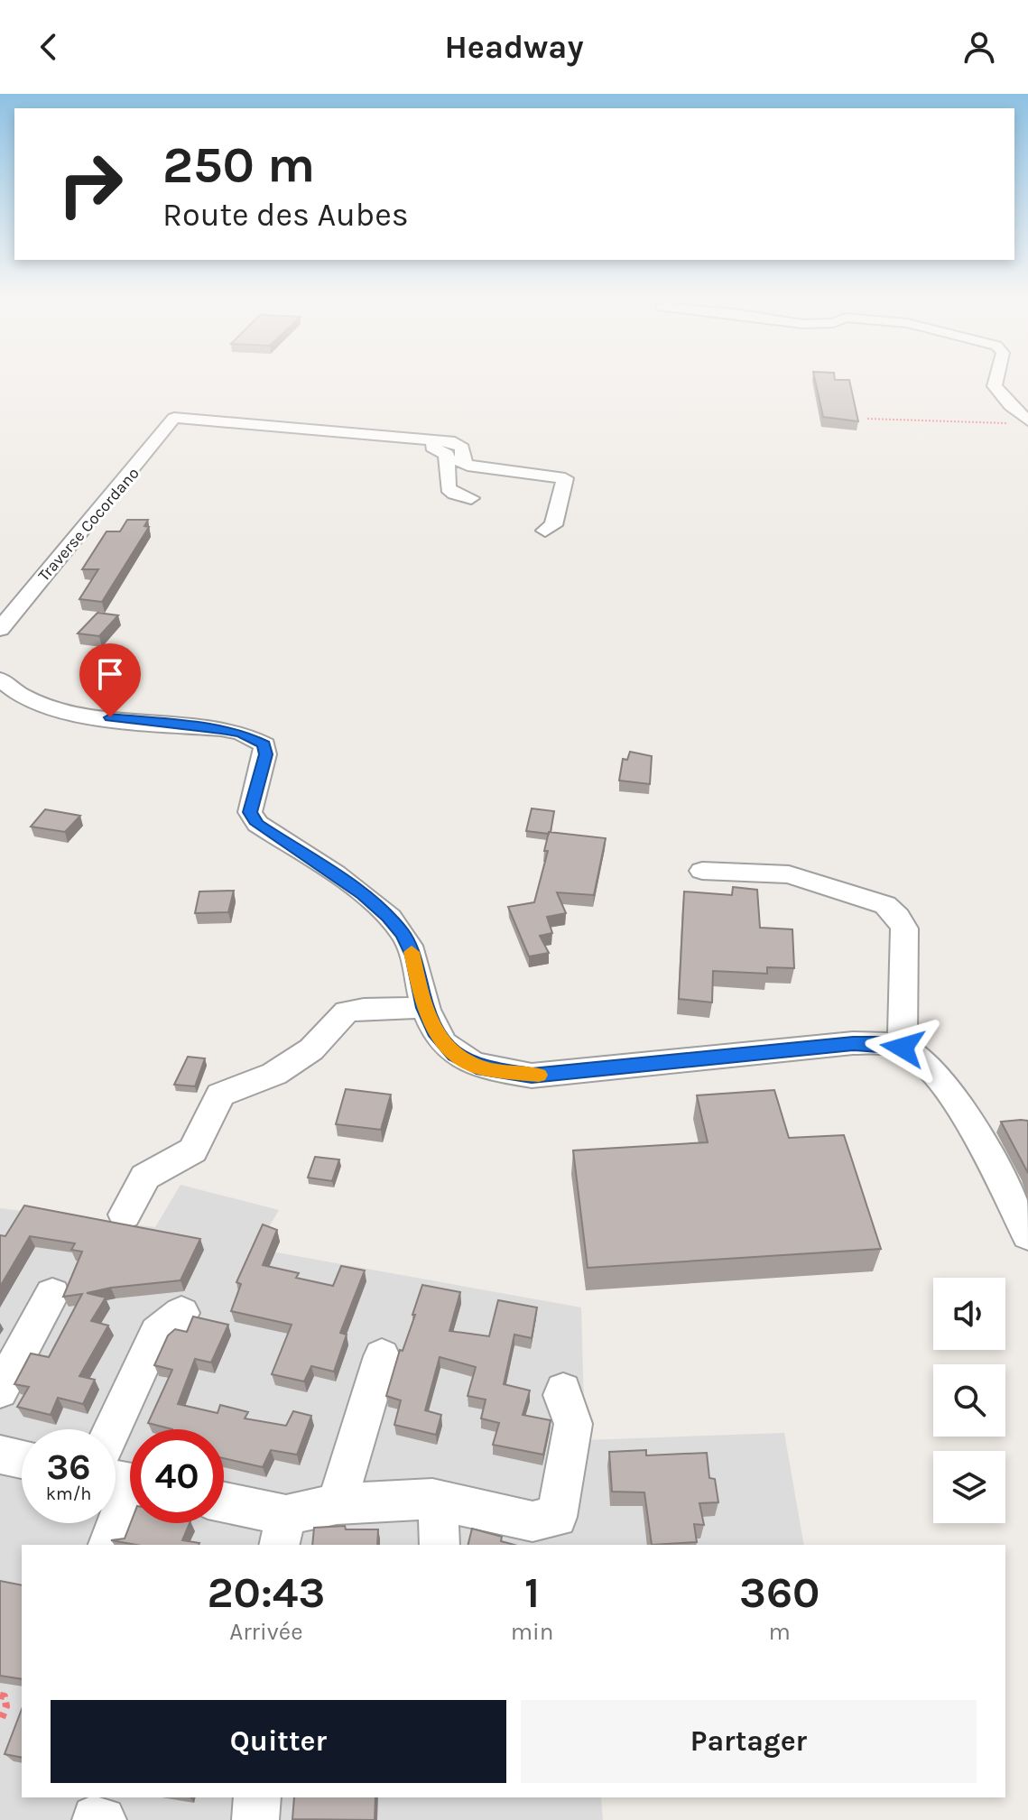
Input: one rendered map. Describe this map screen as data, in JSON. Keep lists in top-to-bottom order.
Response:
{
  "streets": {
    "street": ["Traverse Cocordano"]
  },
  "page": {
    "header": "Headway",
    "turn": ["250 m", "Route des Aubes"],
    "speed": "36 km/h",
    "limit": "40",
    "eta": [
      "20:43",
      "Arrivée",
      "1",
      "min",
      "360",
      "m"
    ],
    "buttons": ["Quitter", "Partager"]
  }
}
